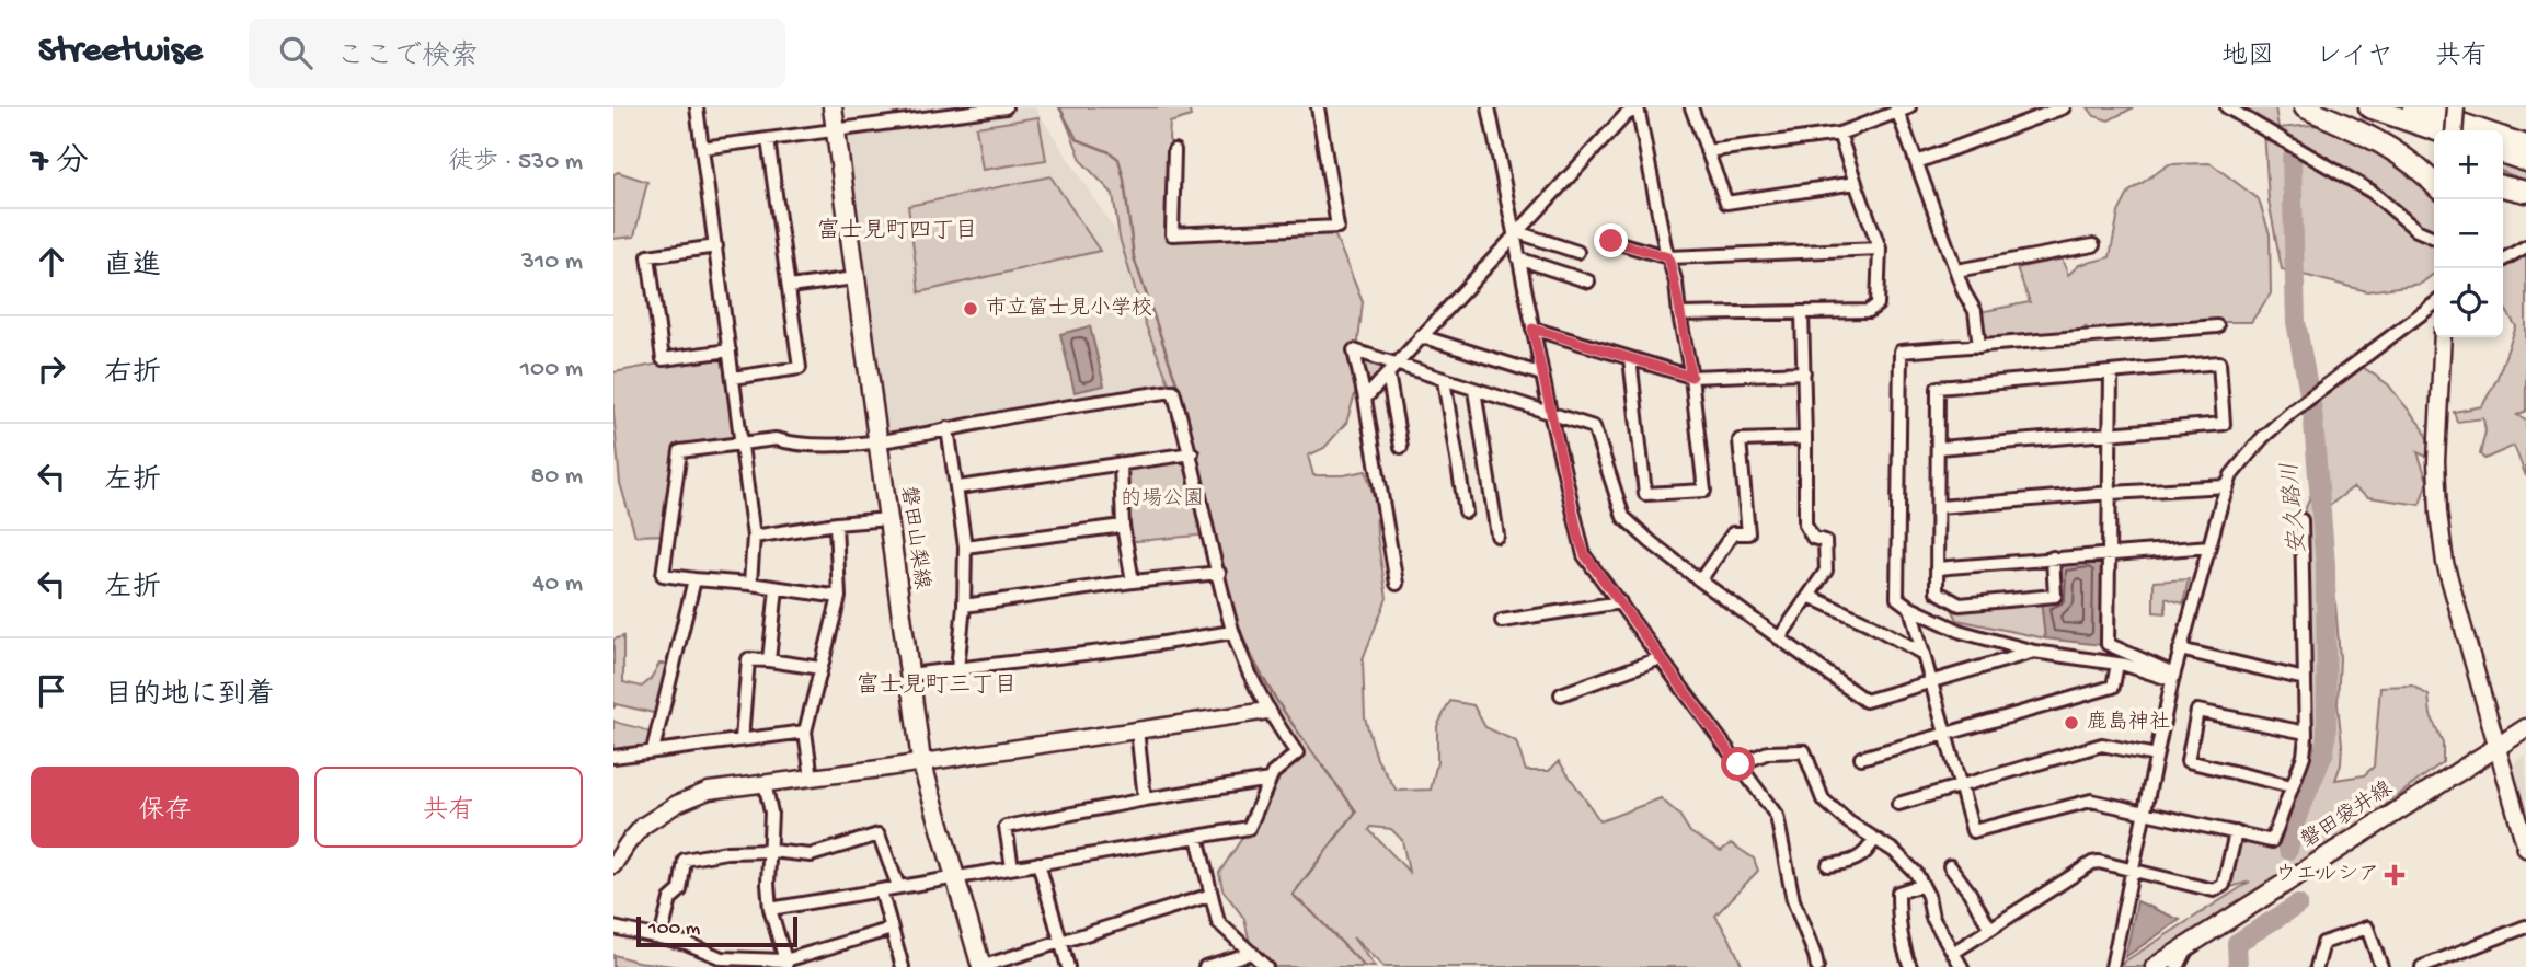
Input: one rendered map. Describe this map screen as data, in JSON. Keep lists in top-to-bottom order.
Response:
{
  "streets": {
    "main road": ["磐田山梨線", "磐田袋井線"]
  },
  "districts": ["富士見町四丁目", "富士見町三丁目"],
  "water": ["安久路川"],
  "parks": ["的場公園"],
  "places": {
    "other": ["市立富士見小学校", "鹿島神社"],
    "health": ["ウエルシア"]
  },
  "scale_bar": "100 m",
  "page": {
    "header": "Streetwise",
    "search": "ここで検索",
    "nav": ["地図", "レイヤ", "共有"],
    "heading": ["7 分", "徒歩 · 530 m"],
    "map_buttons": ["+", "−"],
    "list": [
      ["直進", "310 m"],
      ["右折", "100 m"],
      ["左折", "80 m"],
      ["左折", "40 m"],
      "目的地に到着"
    ],
    "buttons": ["保存", "共有"],
    "scale": "100 m"
  }
}
